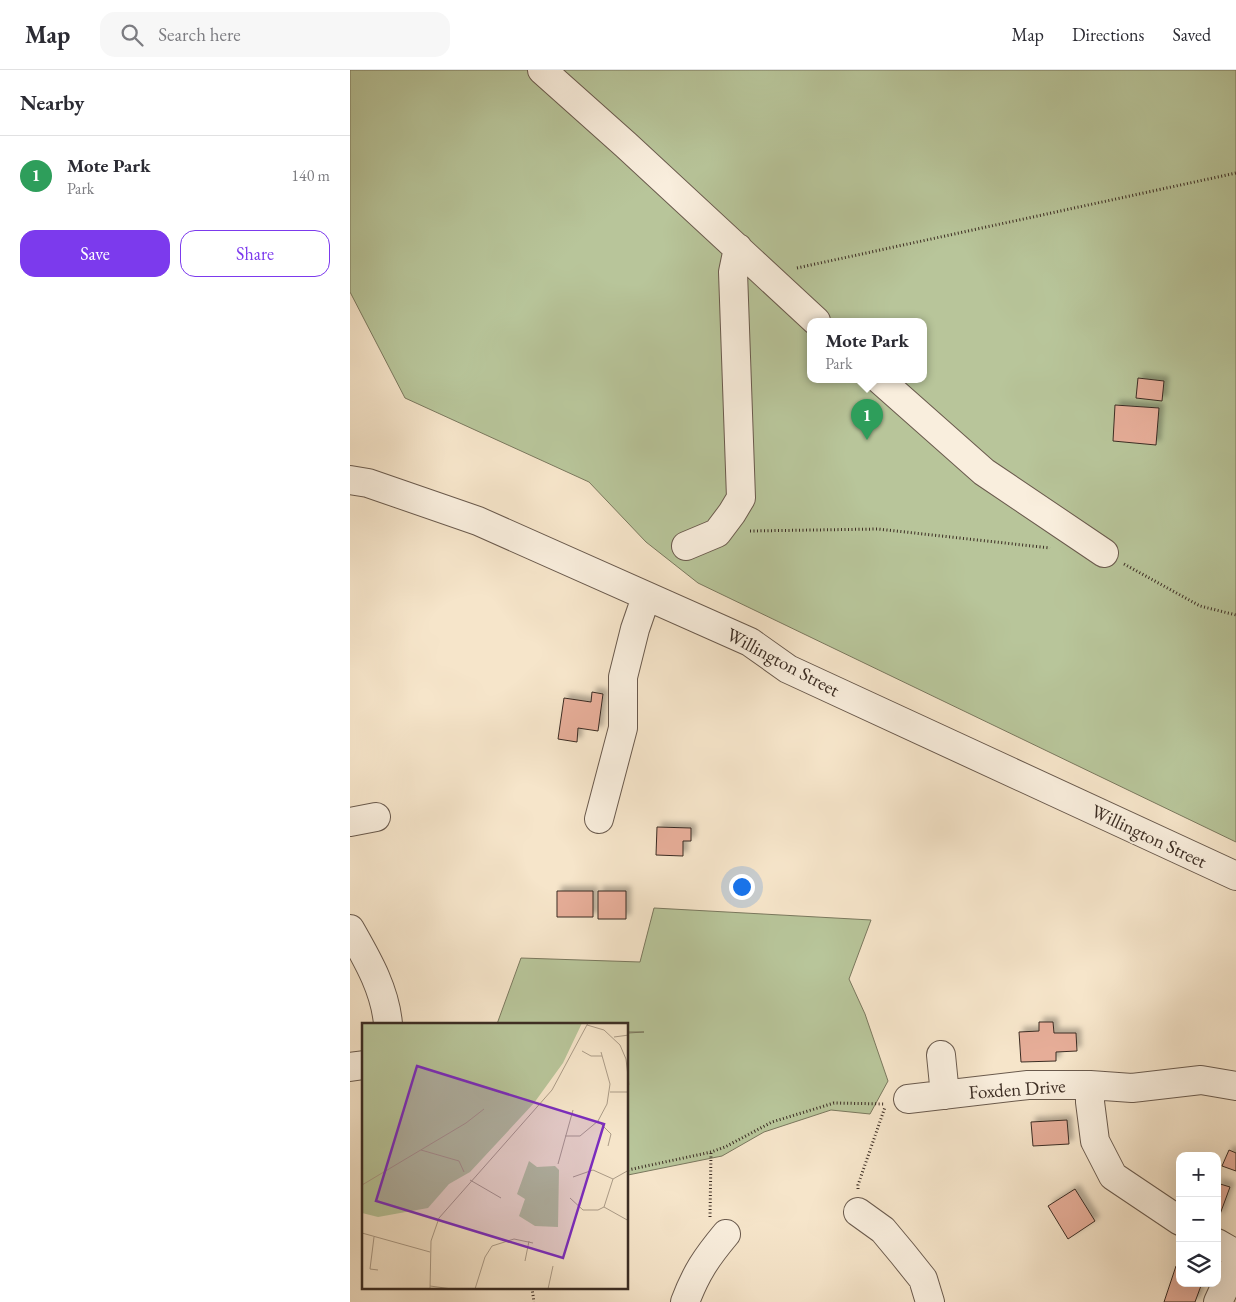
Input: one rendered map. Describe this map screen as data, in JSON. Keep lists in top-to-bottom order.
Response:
{
  "streets": {
    "street": ["Willington Street", "Foxden Drive"]
  },
  "page": {
    "header": "Map",
    "search": "Search here",
    "nav": ["Map", "Directions", "Saved"],
    "heading": "Nearby",
    "list": [
      {
        "mark": "1",
        "name": "Mote Park",
        "note": "Park",
        "value": "140 m"
      }
    ],
    "buttons": ["Save", "Share"],
    "popup": ["Mote Park", "Park"],
    "pins": "1",
    "map_buttons": ["+", "−"]
  }
}
